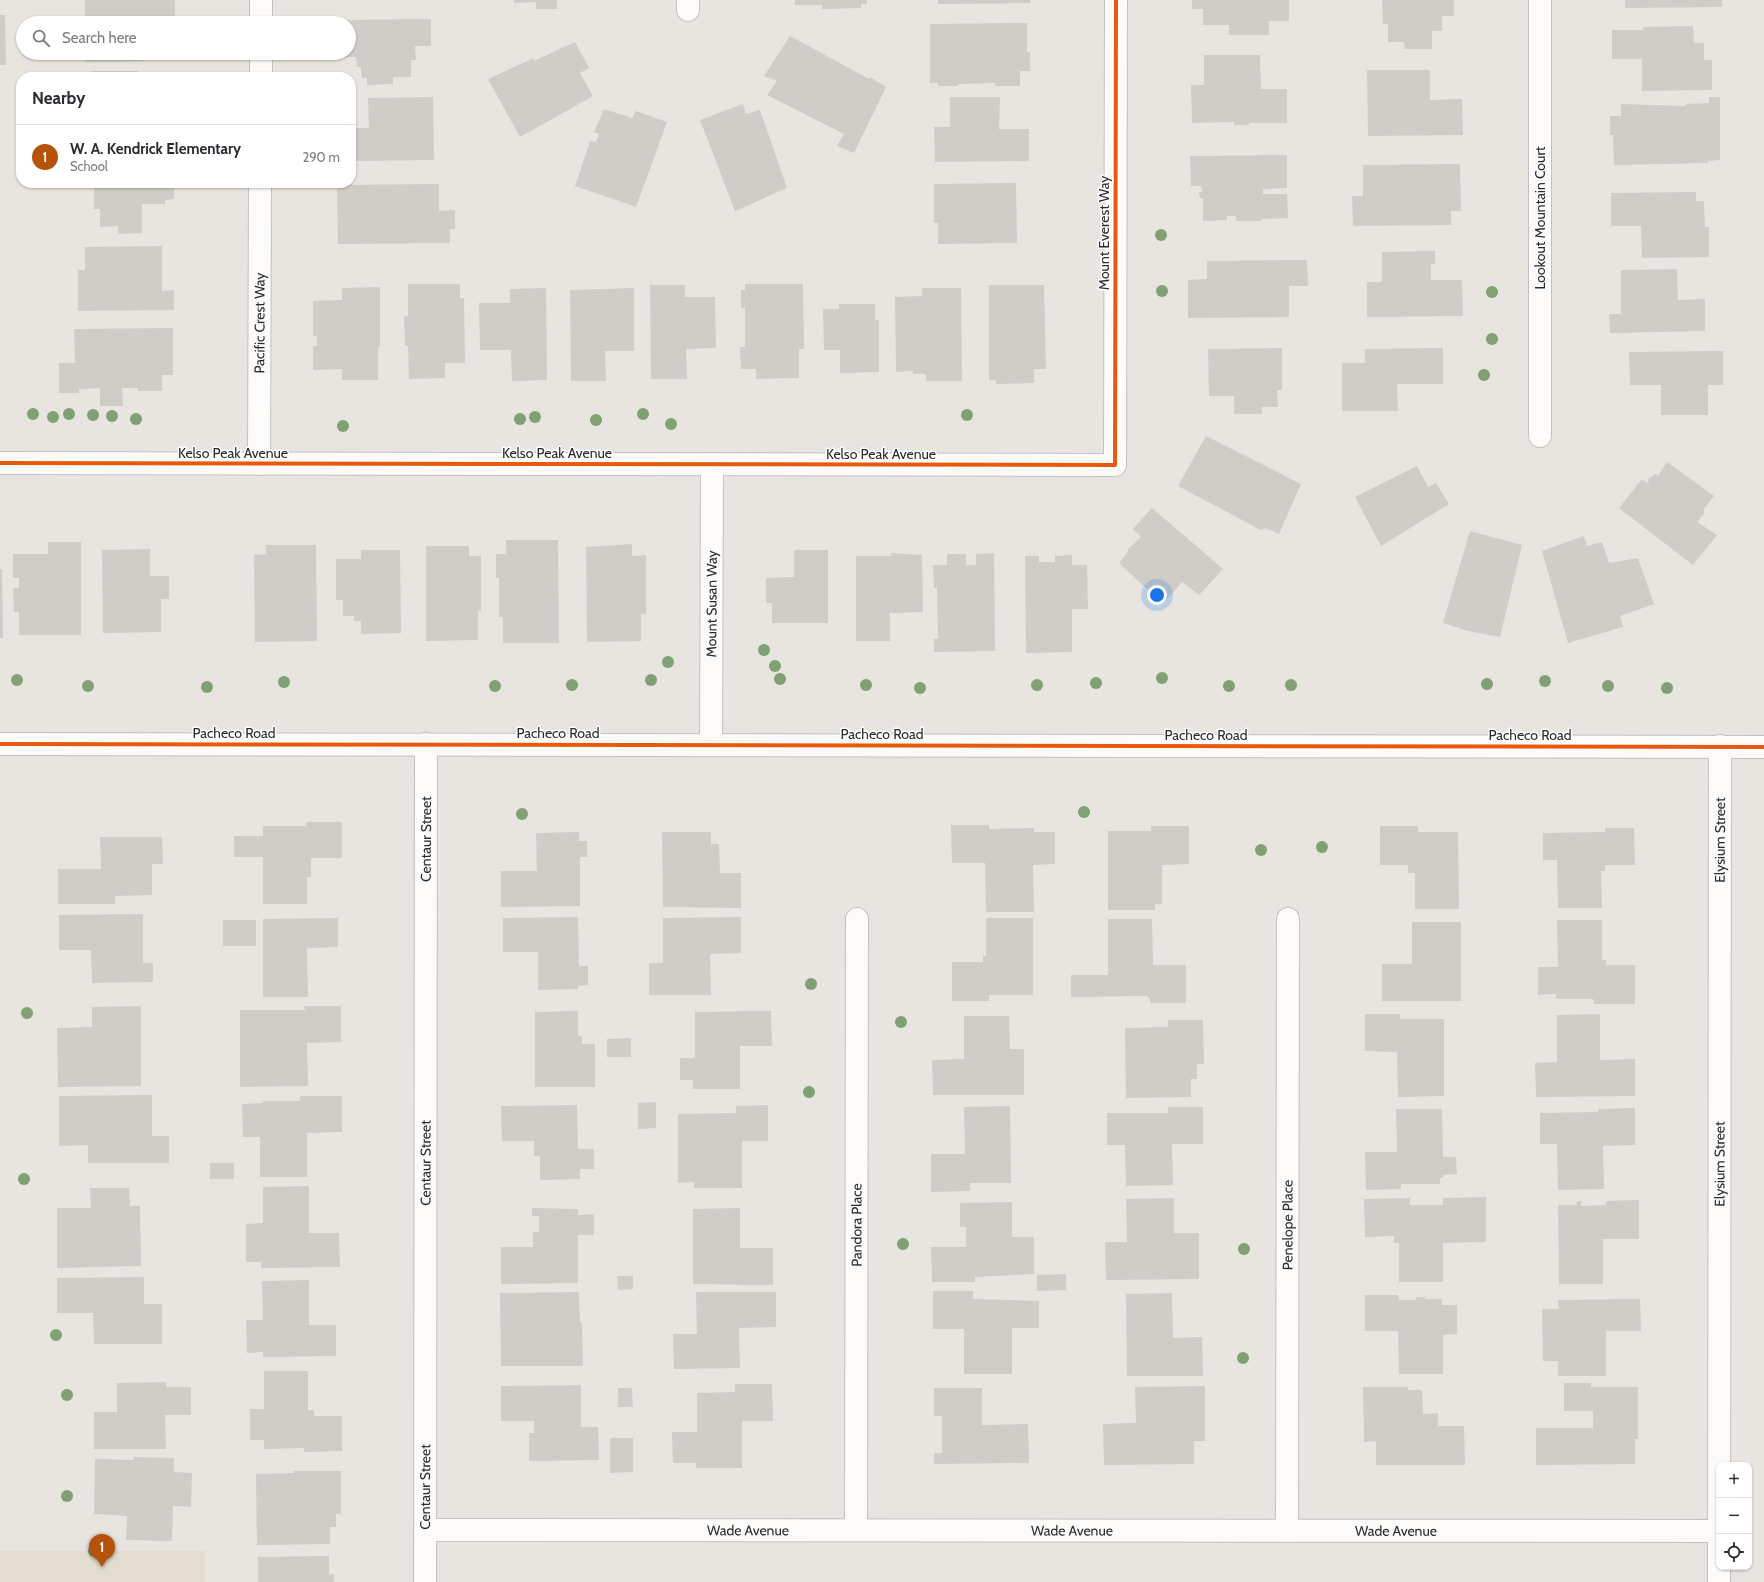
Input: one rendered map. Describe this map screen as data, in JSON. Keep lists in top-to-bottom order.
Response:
{
  "streets": {
    "street": [
      "Lookout Mountain Court",
      "Mount Everest Way",
      "Pacific Crest Way",
      "Kelso Peak Avenue",
      "Mount Susan Way",
      "Pacheco Road",
      "Centaur Street",
      "Elysium Street",
      "Pandora Place",
      "Penelope Place",
      "Wade Avenue"
    ]
  },
  "crossings": [
    ["Mount Everest Way", "Kelso Peak Avenue"],
    ["Pacific Crest Way", "Kelso Peak Avenue"],
    ["Kelso Peak Avenue", "Mount Susan Way"],
    ["Mount Susan Way", "Pacheco Road"],
    ["Pacheco Road", "Centaur Street"],
    ["Pacheco Road", "Elysium Street"],
    ["Centaur Street", "Wade Avenue"],
    ["Pandora Place", "Wade Avenue"],
    ["Penelope Place", "Wade Avenue"]
  ],
  "page": {
    "search": "Search here",
    "heading": "Nearby",
    "list": [
      {
        "mark": "1",
        "name": "W. A. Kendrick Elementary",
        "note": "School",
        "value": "290 m"
      }
    ],
    "map_buttons": ["+", "−"],
    "pins": "1"
  }
}
